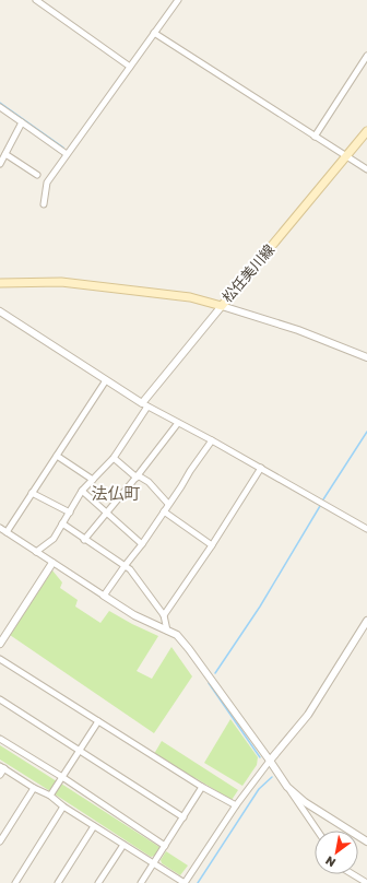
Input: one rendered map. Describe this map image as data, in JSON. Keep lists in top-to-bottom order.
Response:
{
  "streets": {
    "main road": ["松任美川線"]
  },
  "districts": ["法仏町"],
  "north": "bottom left"
}
